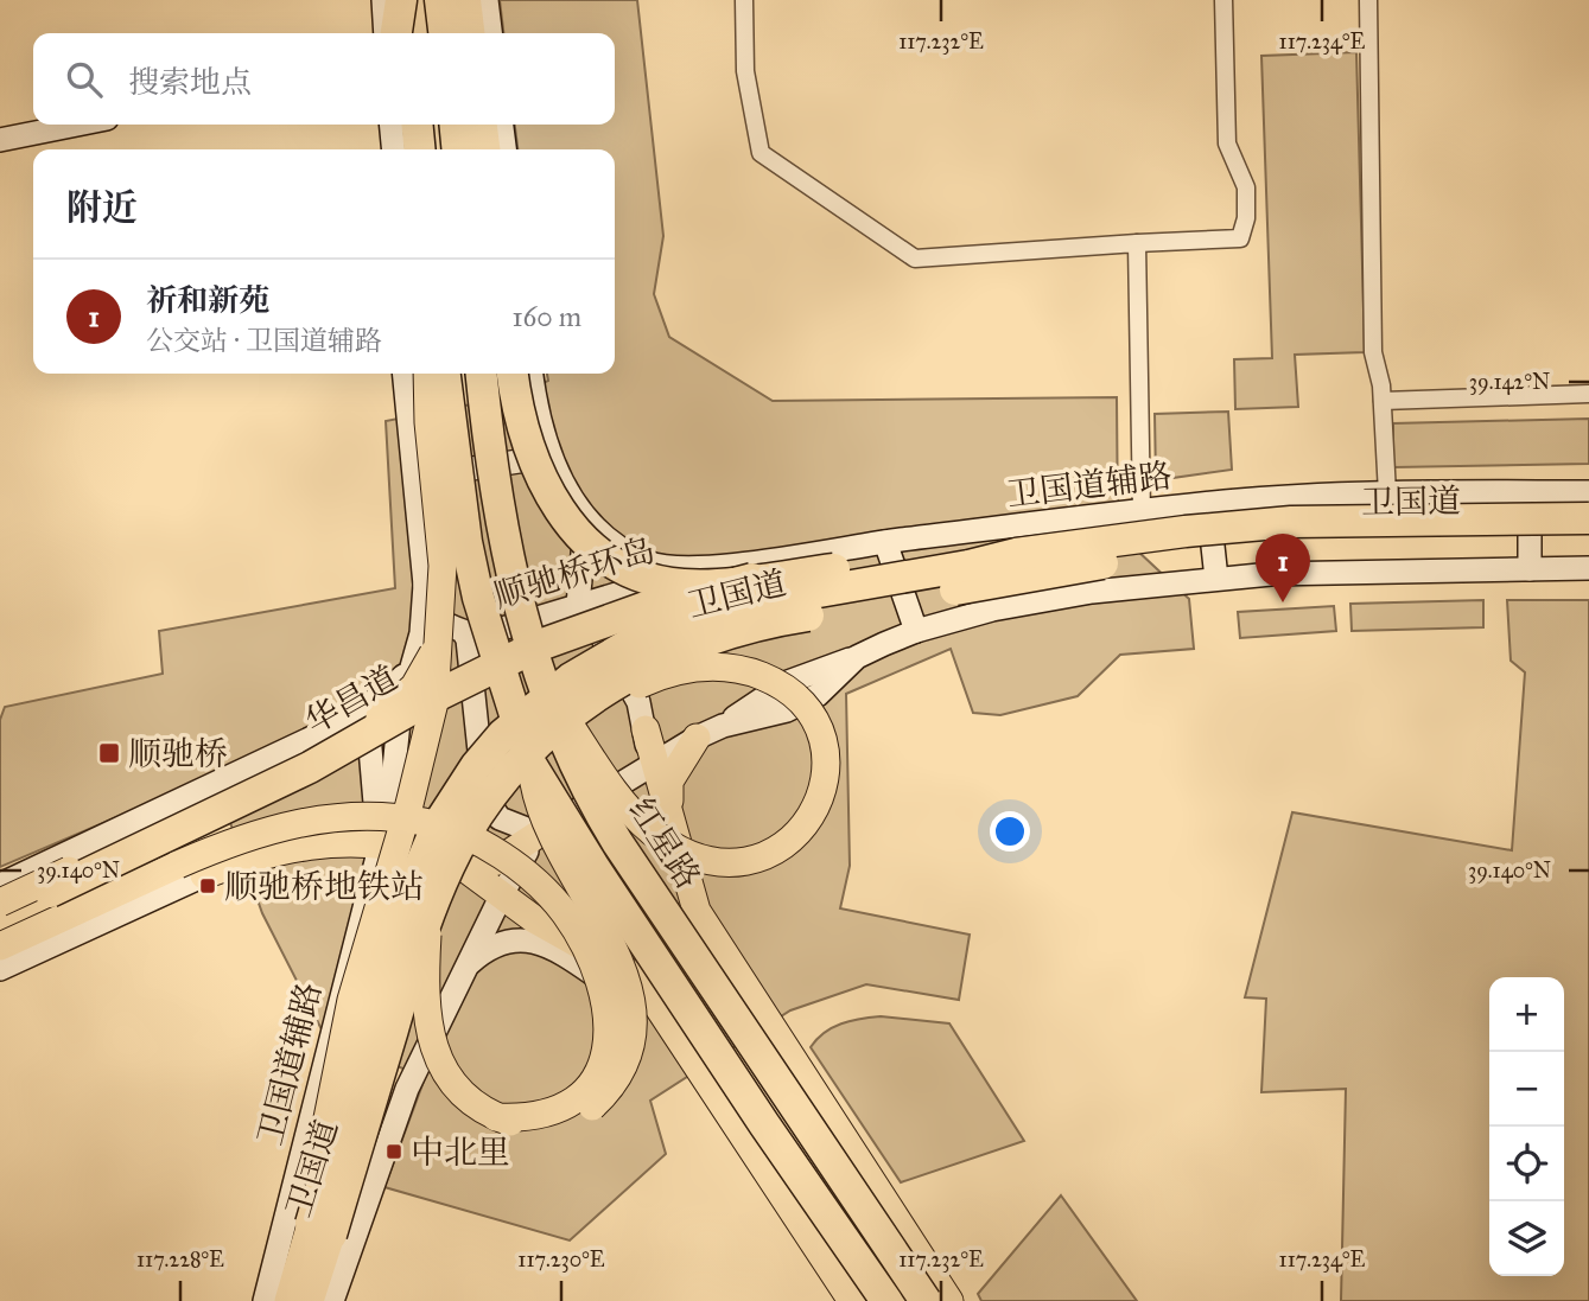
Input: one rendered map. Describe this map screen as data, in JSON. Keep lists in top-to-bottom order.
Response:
{
  "streets": {
    "highway": ["卫国道", "华昌道", "红星路"],
    "street": ["卫国道辅路", "顺驰桥环岛"]
  },
  "crossings": [
    ["卫国道辅路", "顺驰桥环岛"],
    ["卫国道辅路", "华昌道"],
    ["卫国道", "华昌道"],
    ["顺驰桥环岛", "华昌道"]
  ],
  "places": {
    "transit": ["顺驰桥", "顺驰桥地铁站", "中北里"]
  },
  "page": {
    "search": "搜索地点",
    "heading": "附近",
    "list": [
      {
        "mark": "1",
        "name": "祈和新苑",
        "note": "公交站 · 卫国道辅路",
        "value": "160 m"
      }
    ],
    "pins": "1",
    "map_buttons": ["+", "−"]
  },
  "coordinates": [
    "117.232°E",
    "117.234°E",
    "39.142°N",
    "39.140°N",
    "117.228°E",
    "117.230°E"
  ]
}
